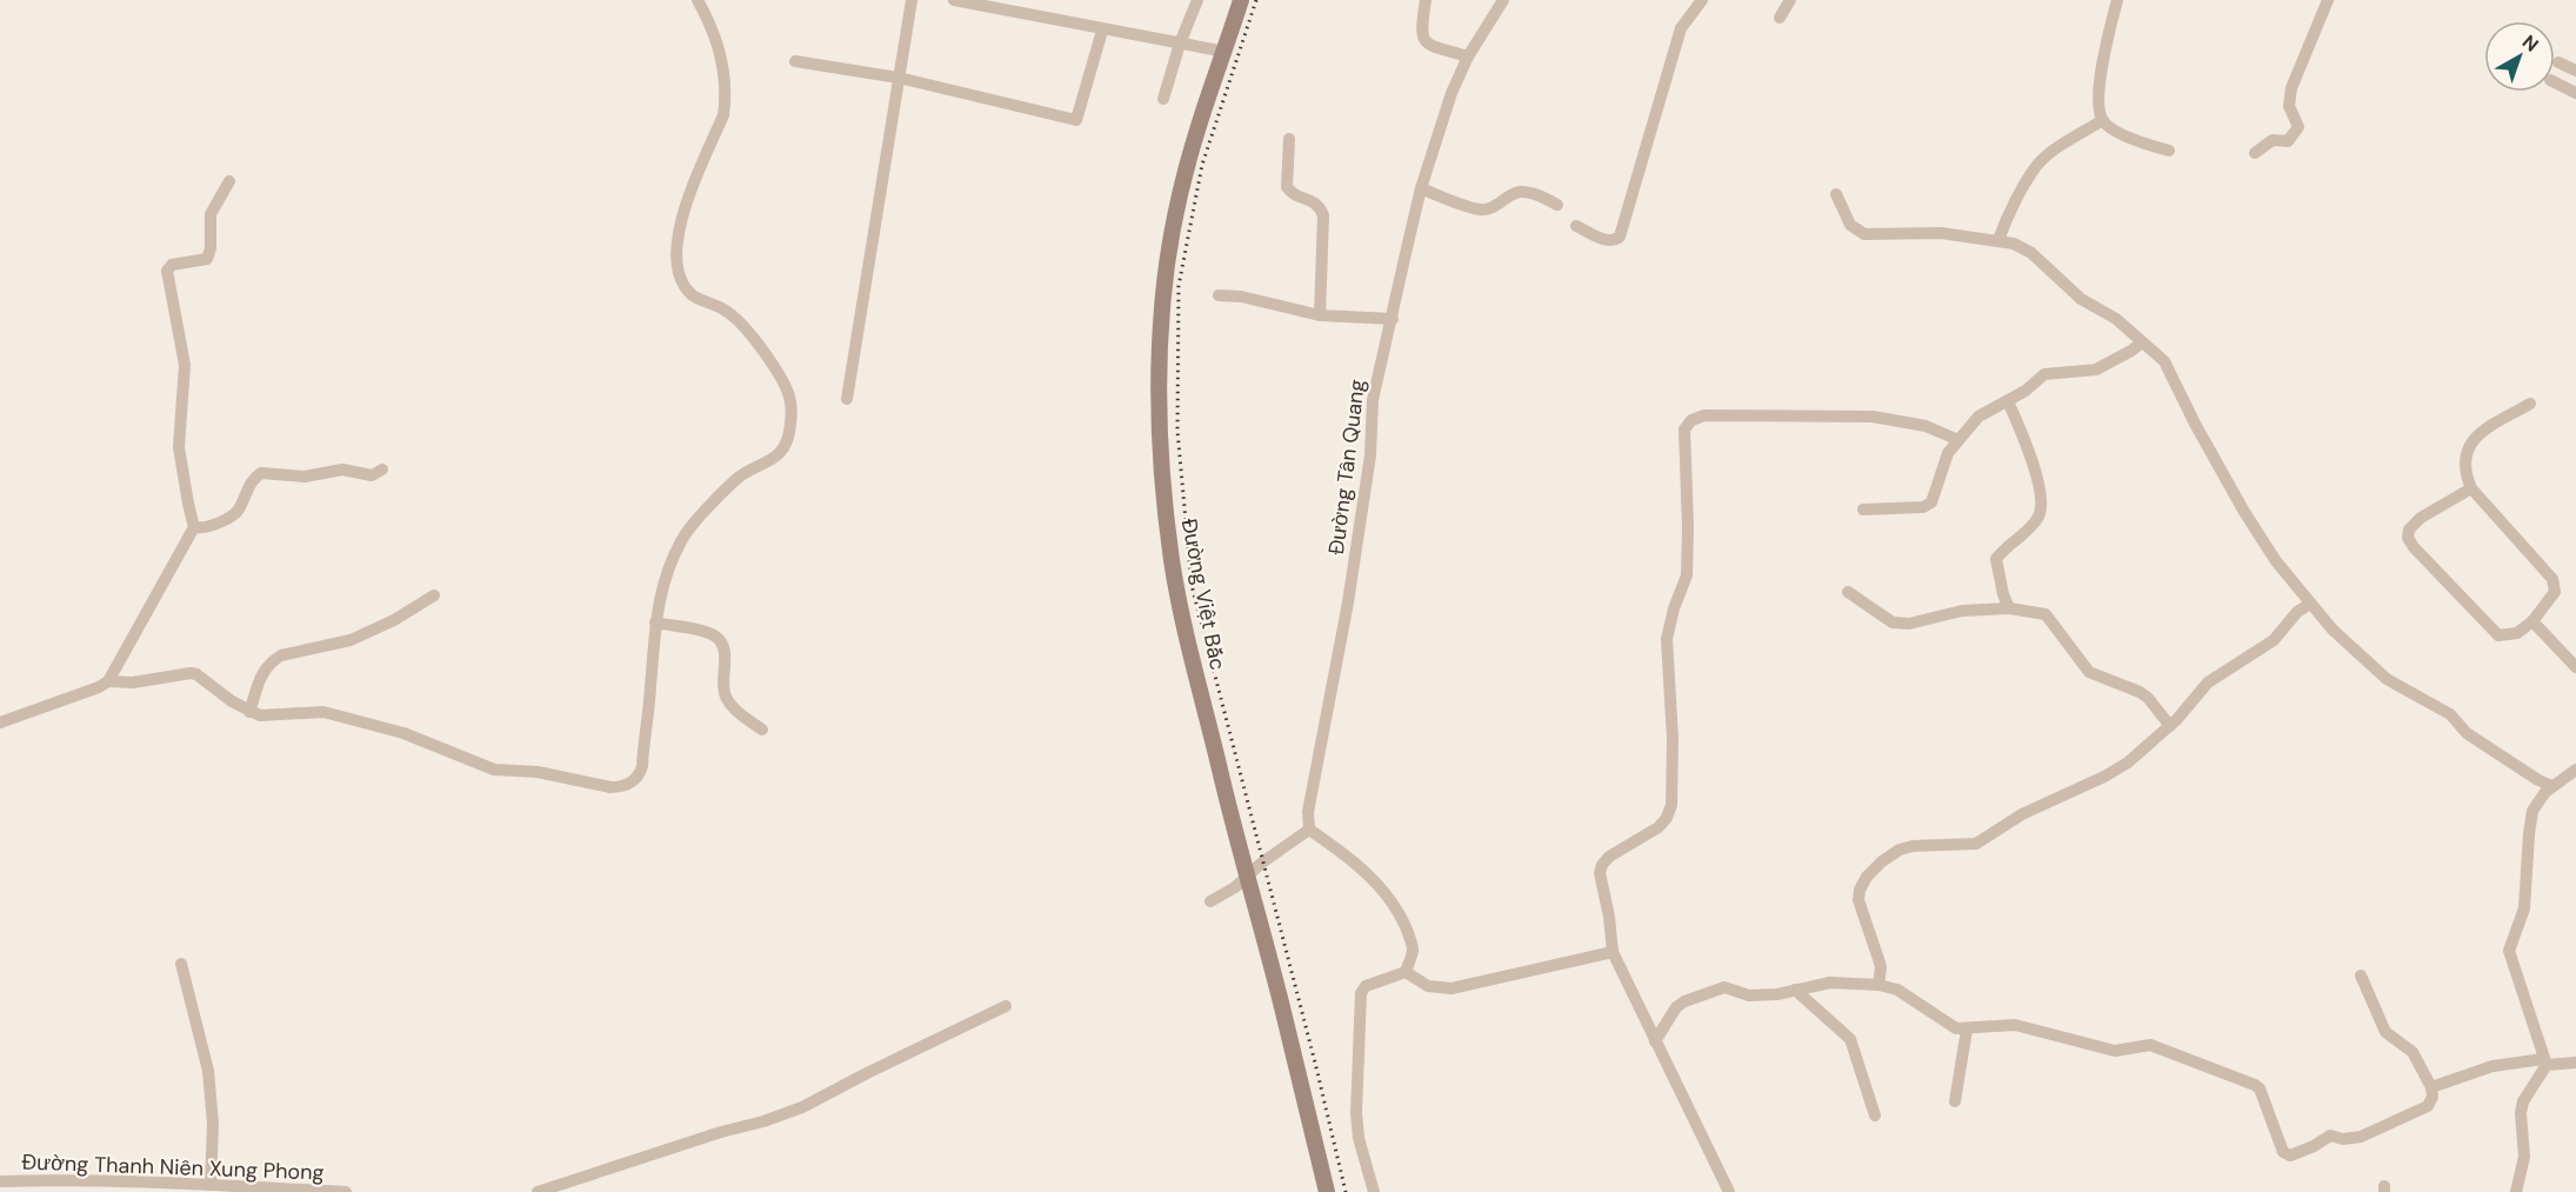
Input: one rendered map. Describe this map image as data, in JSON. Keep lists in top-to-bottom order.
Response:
{
  "streets": {
    "main road": ["Đường Việt Bắc"],
    "street": ["Đường Tân Quang", "Đường Thanh Niên Xung Phong"]
  },
  "north": "top right"
}
